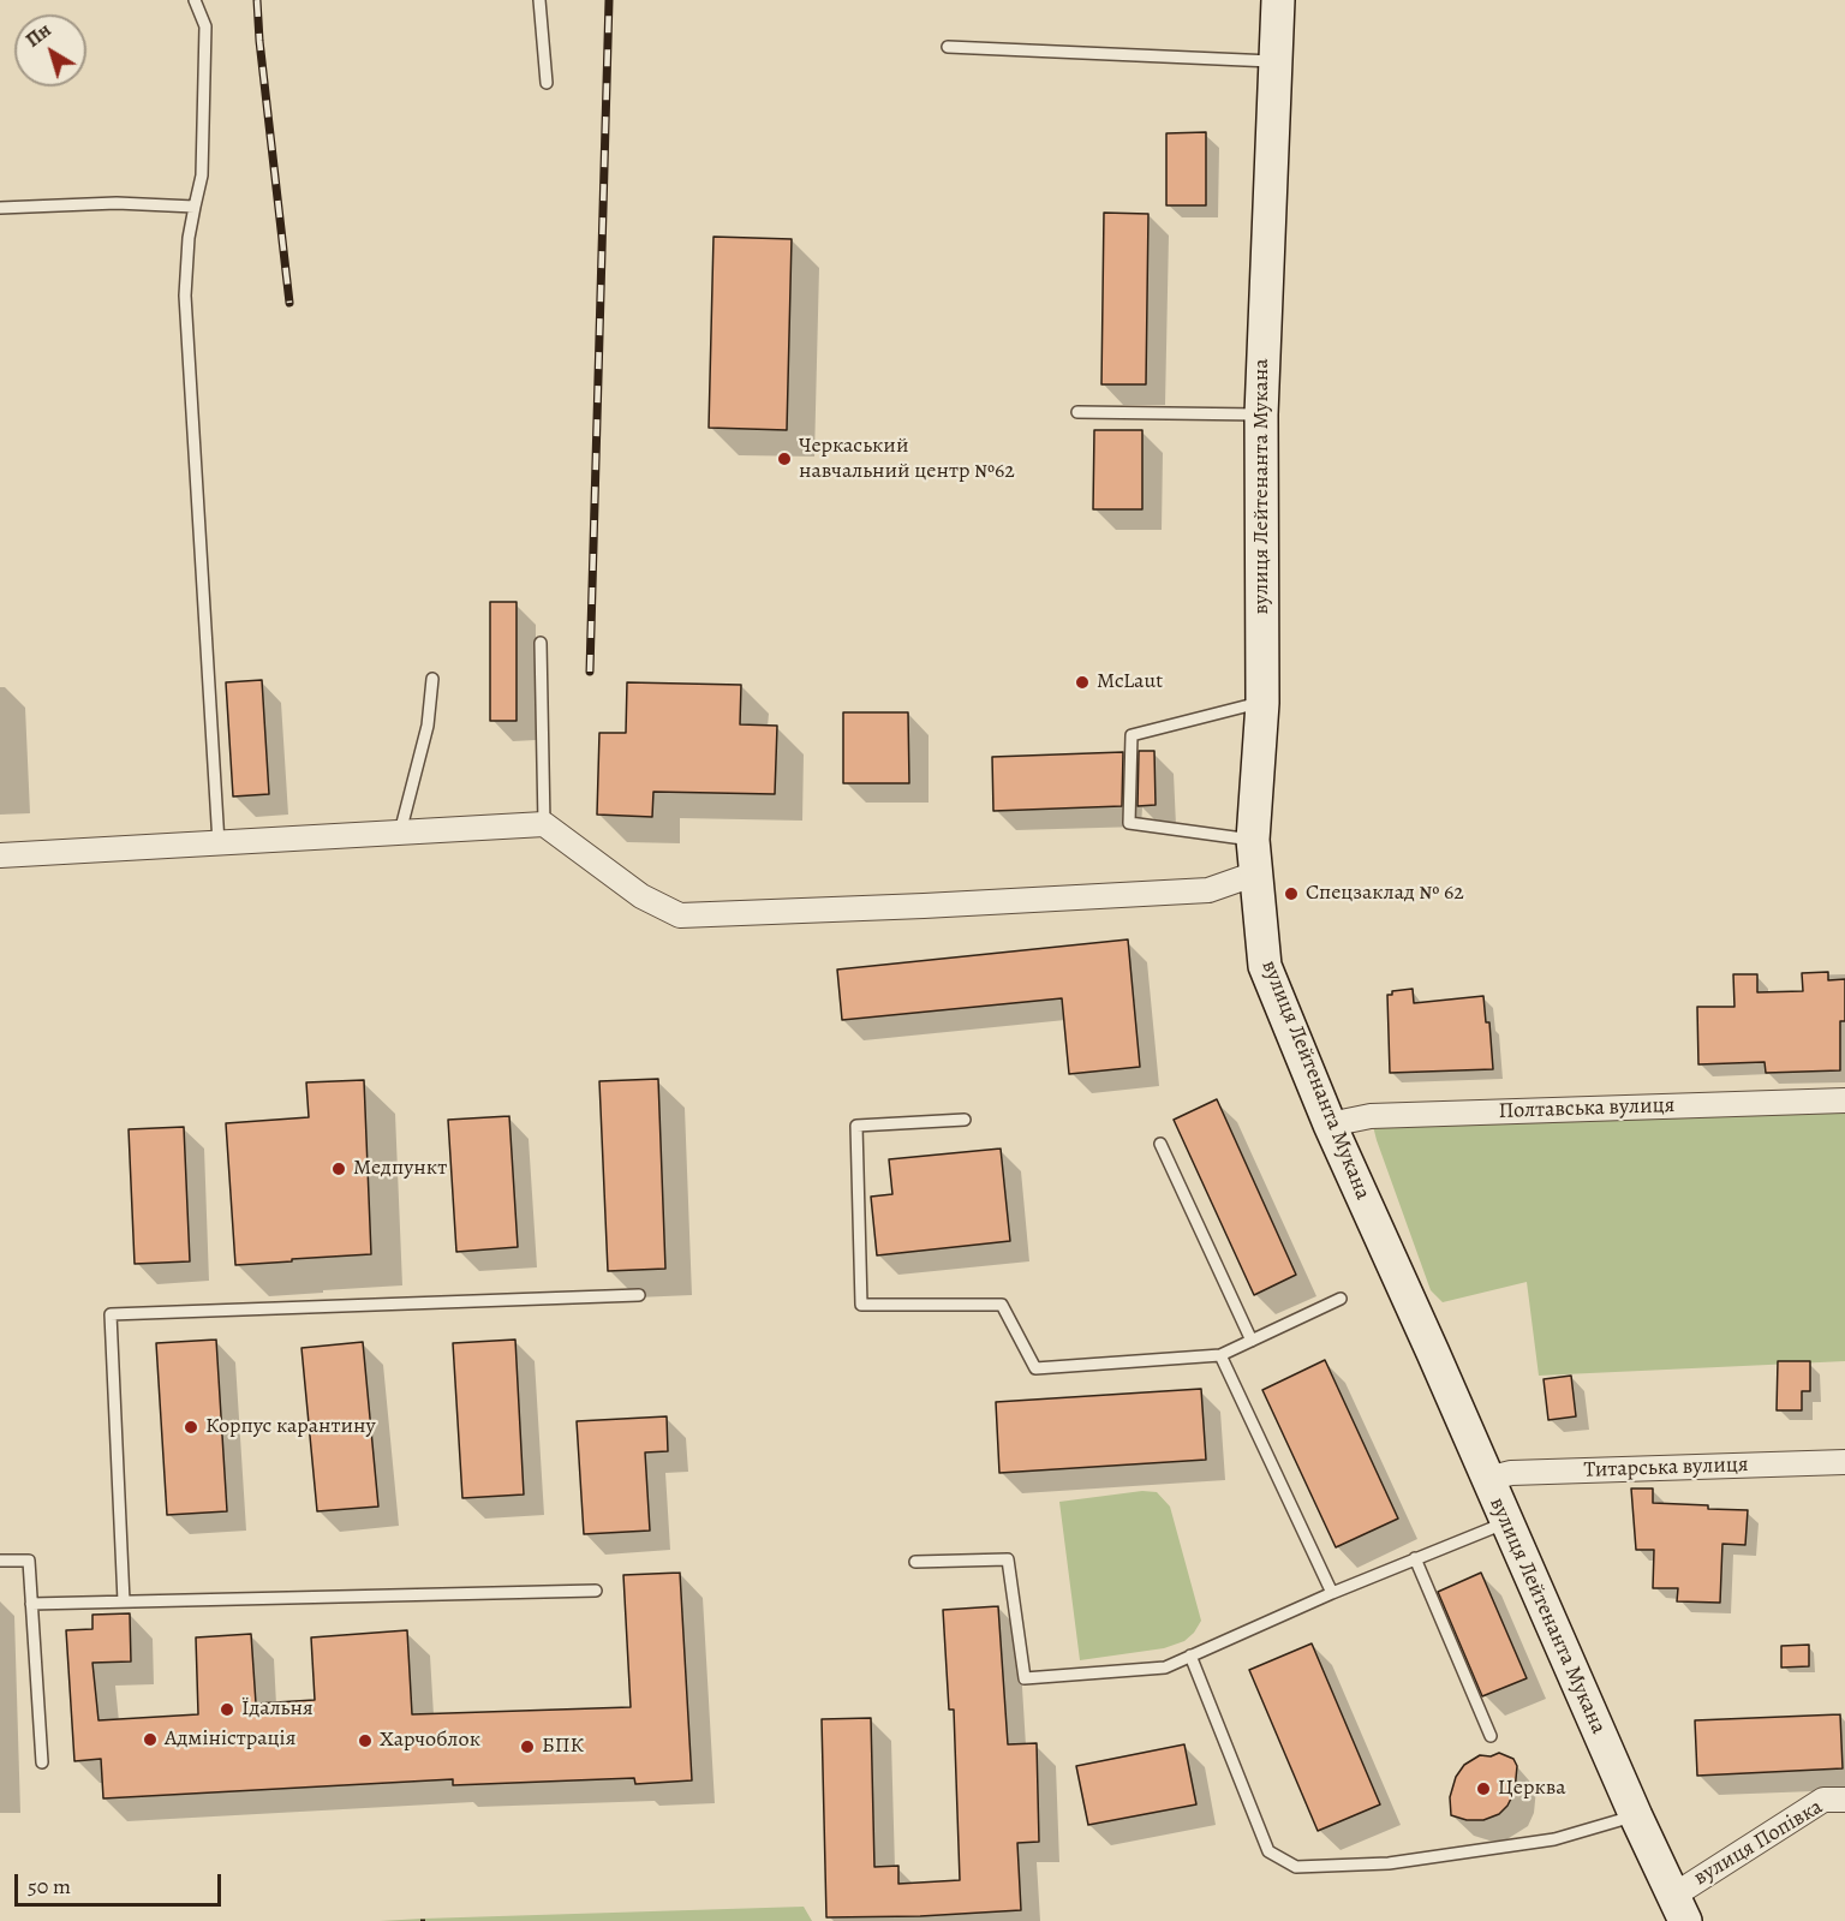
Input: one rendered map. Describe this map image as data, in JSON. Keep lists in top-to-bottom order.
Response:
{
  "streets": {
    "main road": ["вулиця Лейтенанта Мукана"],
    "street": ["Полтавська вулиця", "Титарська вулиця", "вулиця Попівка"]
  },
  "crossings": [
    ["вулиця Лейтенанта Мукана", "Полтавська вулиця"],
    ["вулиця Лейтенанта Мукана", "Титарська вулиця"],
    ["вулиця Лейтенанта Мукана", "вулиця Попівка"]
  ],
  "places": [
    "Черкаський навчальний центр №62",
    "McLaut",
    "Спецзаклад № 62",
    "Медпункт",
    "Корпус карантину",
    "Їдальня",
    "Адміністрація",
    "Харчоблок",
    "БПК",
    "Церква"
  ],
  "scale_bar": "50 m",
  "north": "top left"
}
